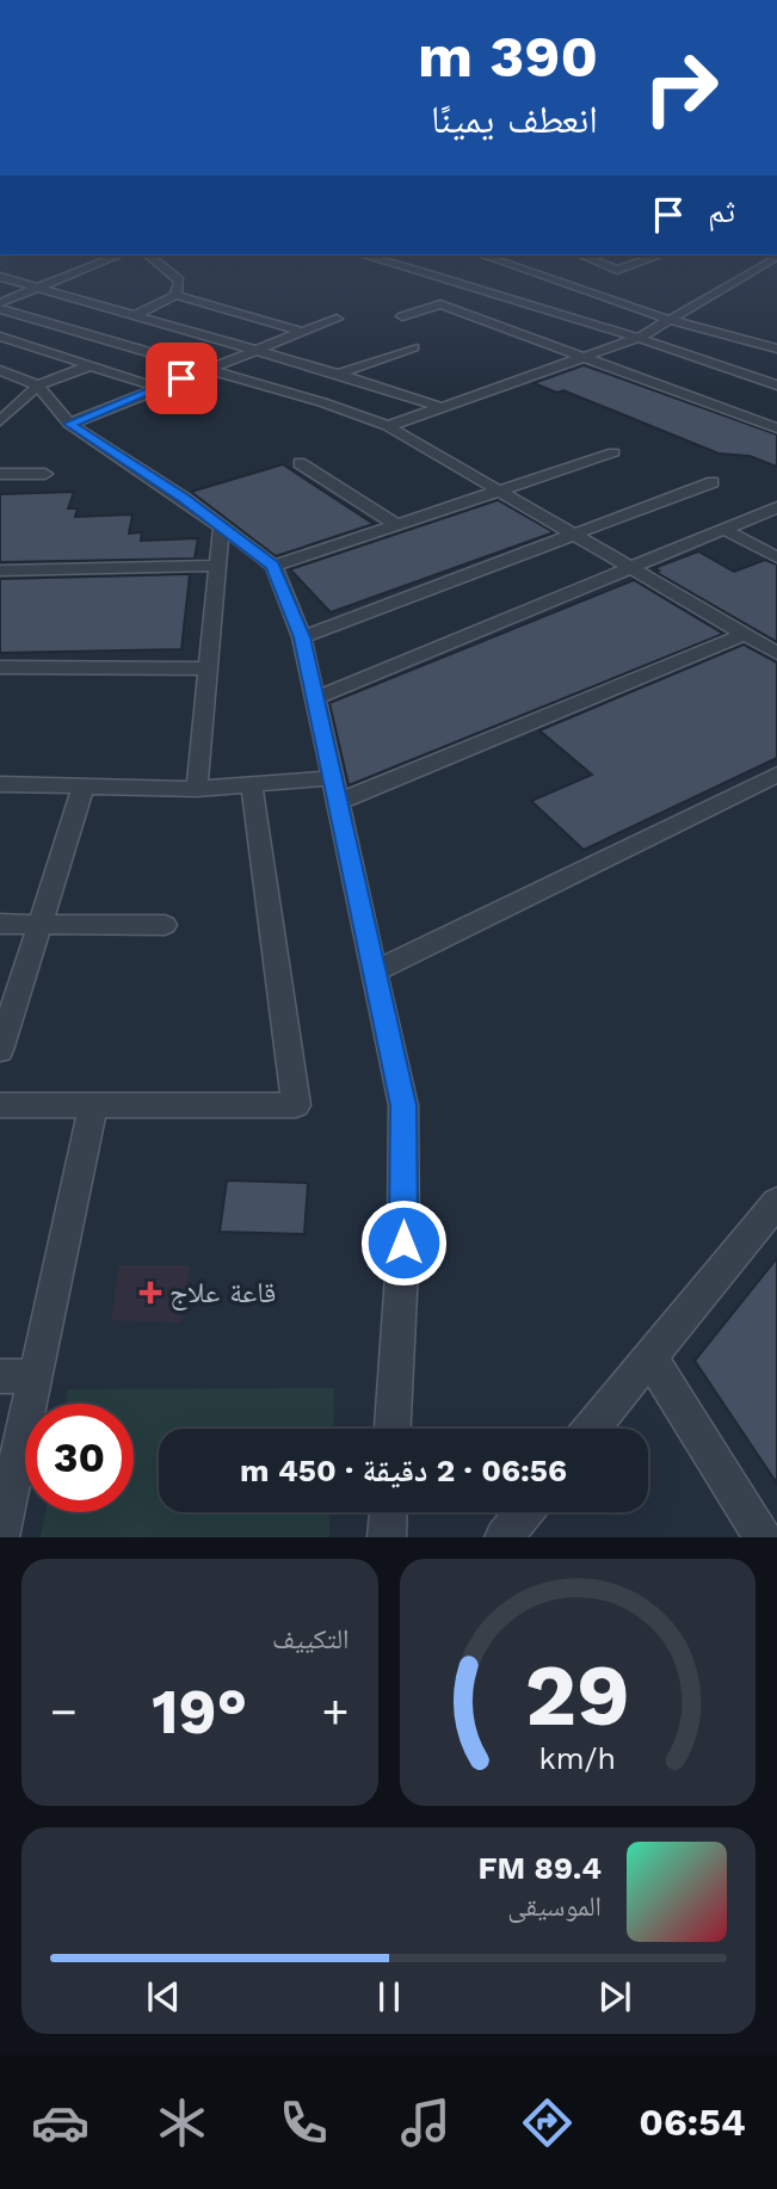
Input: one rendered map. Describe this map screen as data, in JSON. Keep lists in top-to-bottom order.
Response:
{
  "places": {
    "health": ["قاعة علاج"]
  },
  "page": {
    "turn": ["390 m", "انعطف يمينًا"],
    "then": "ثم",
    "limit": "30",
    "trip": "06:56 · 2 دقيقة · 450 m",
    "tile": "التكييف",
    "heat": ["−", "19°", "+"],
    "song": ["89.4 FM", "الموسيقى"],
    "tabs": "06:54",
    "gauge": ["29", "km/h"]
  }
}
